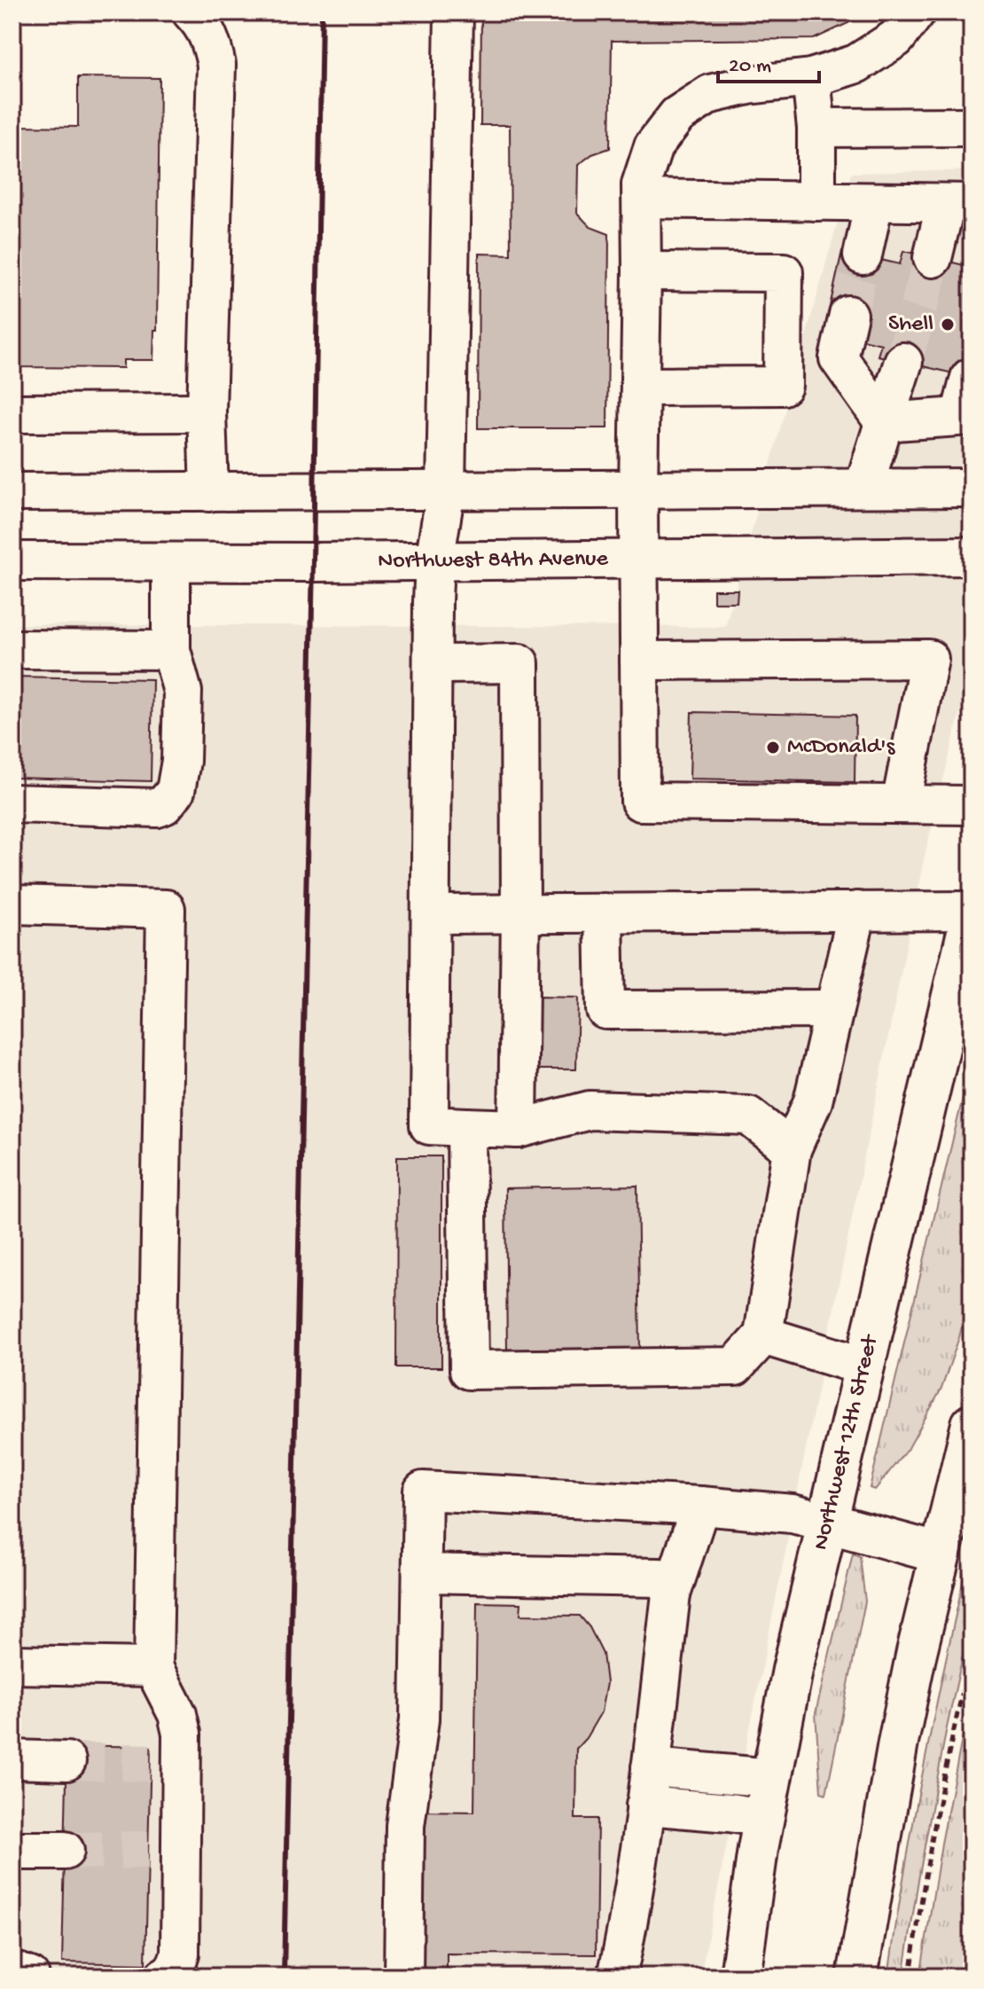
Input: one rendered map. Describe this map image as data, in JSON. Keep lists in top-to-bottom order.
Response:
{
  "streets": {
    "main road": ["Northwest 12th Street"],
    "street": ["Northwest 84th Avenue"]
  },
  "places": ["Shell", "McDonald's"],
  "scale_bar": "20 m"
}
